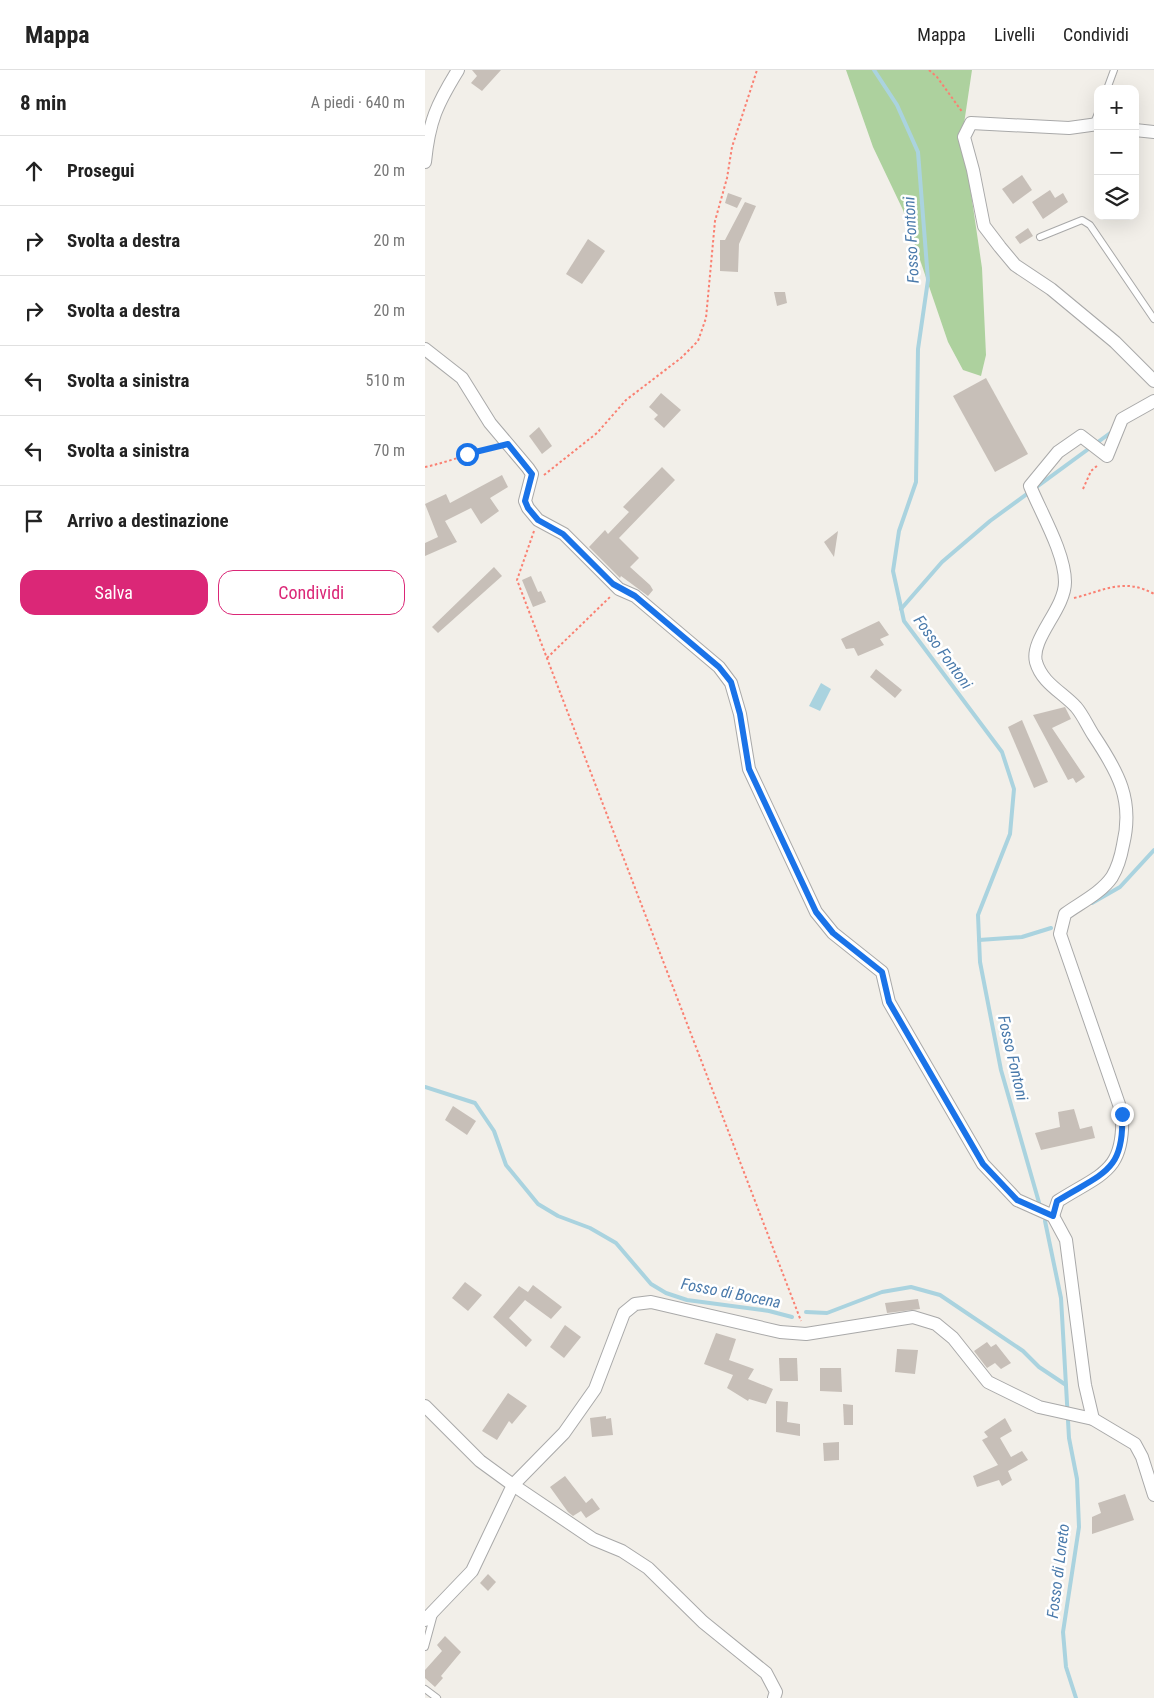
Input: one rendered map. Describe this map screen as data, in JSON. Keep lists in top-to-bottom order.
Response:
{
  "water": ["Fosso Fontoni", "Fosso di Bocena", "Fosso di Loreto"],
  "page": {
    "header": "Mappa",
    "nav": ["Mappa", "Livelli", "Condividi"],
    "heading": ["8 min", "A piedi · 640 m"],
    "map_buttons": ["+", "−"],
    "list": [
      ["Prosegui", "20 m"],
      ["Svolta a destra", "20 m"],
      ["Svolta a destra", "20 m"],
      ["Svolta a sinistra", "510 m"],
      ["Svolta a sinistra", "70 m"],
      "Arrivo a destinazione"
    ],
    "buttons": ["Salva", "Condividi"]
  }
}
